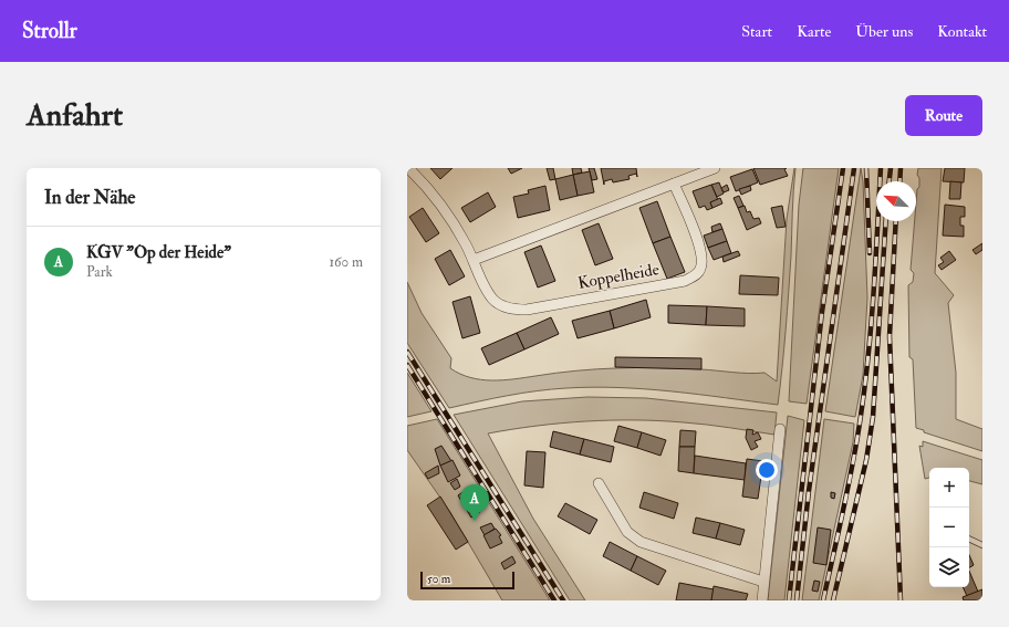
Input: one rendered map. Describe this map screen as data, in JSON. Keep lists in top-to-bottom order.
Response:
{
  "streets": {
    "street": ["Koppelheide"]
  },
  "scale_bar": "50 m",
  "north": "top left",
  "page": {
    "header": "Strollr",
    "nav": [
      "Start",
      "Karte",
      "Über uns",
      "Kontakt"
    ],
    "buttons": "Route",
    "title": "Anfahrt",
    "heading": "In der Nähe",
    "list": [
      {
        "mark": "A",
        "name": "KGV \"Op der Heide\"",
        "note": "Park",
        "value": "160 m"
      }
    ],
    "map_buttons": ["+", "−"],
    "pins": "A",
    "scale": "50 m"
  }
}
